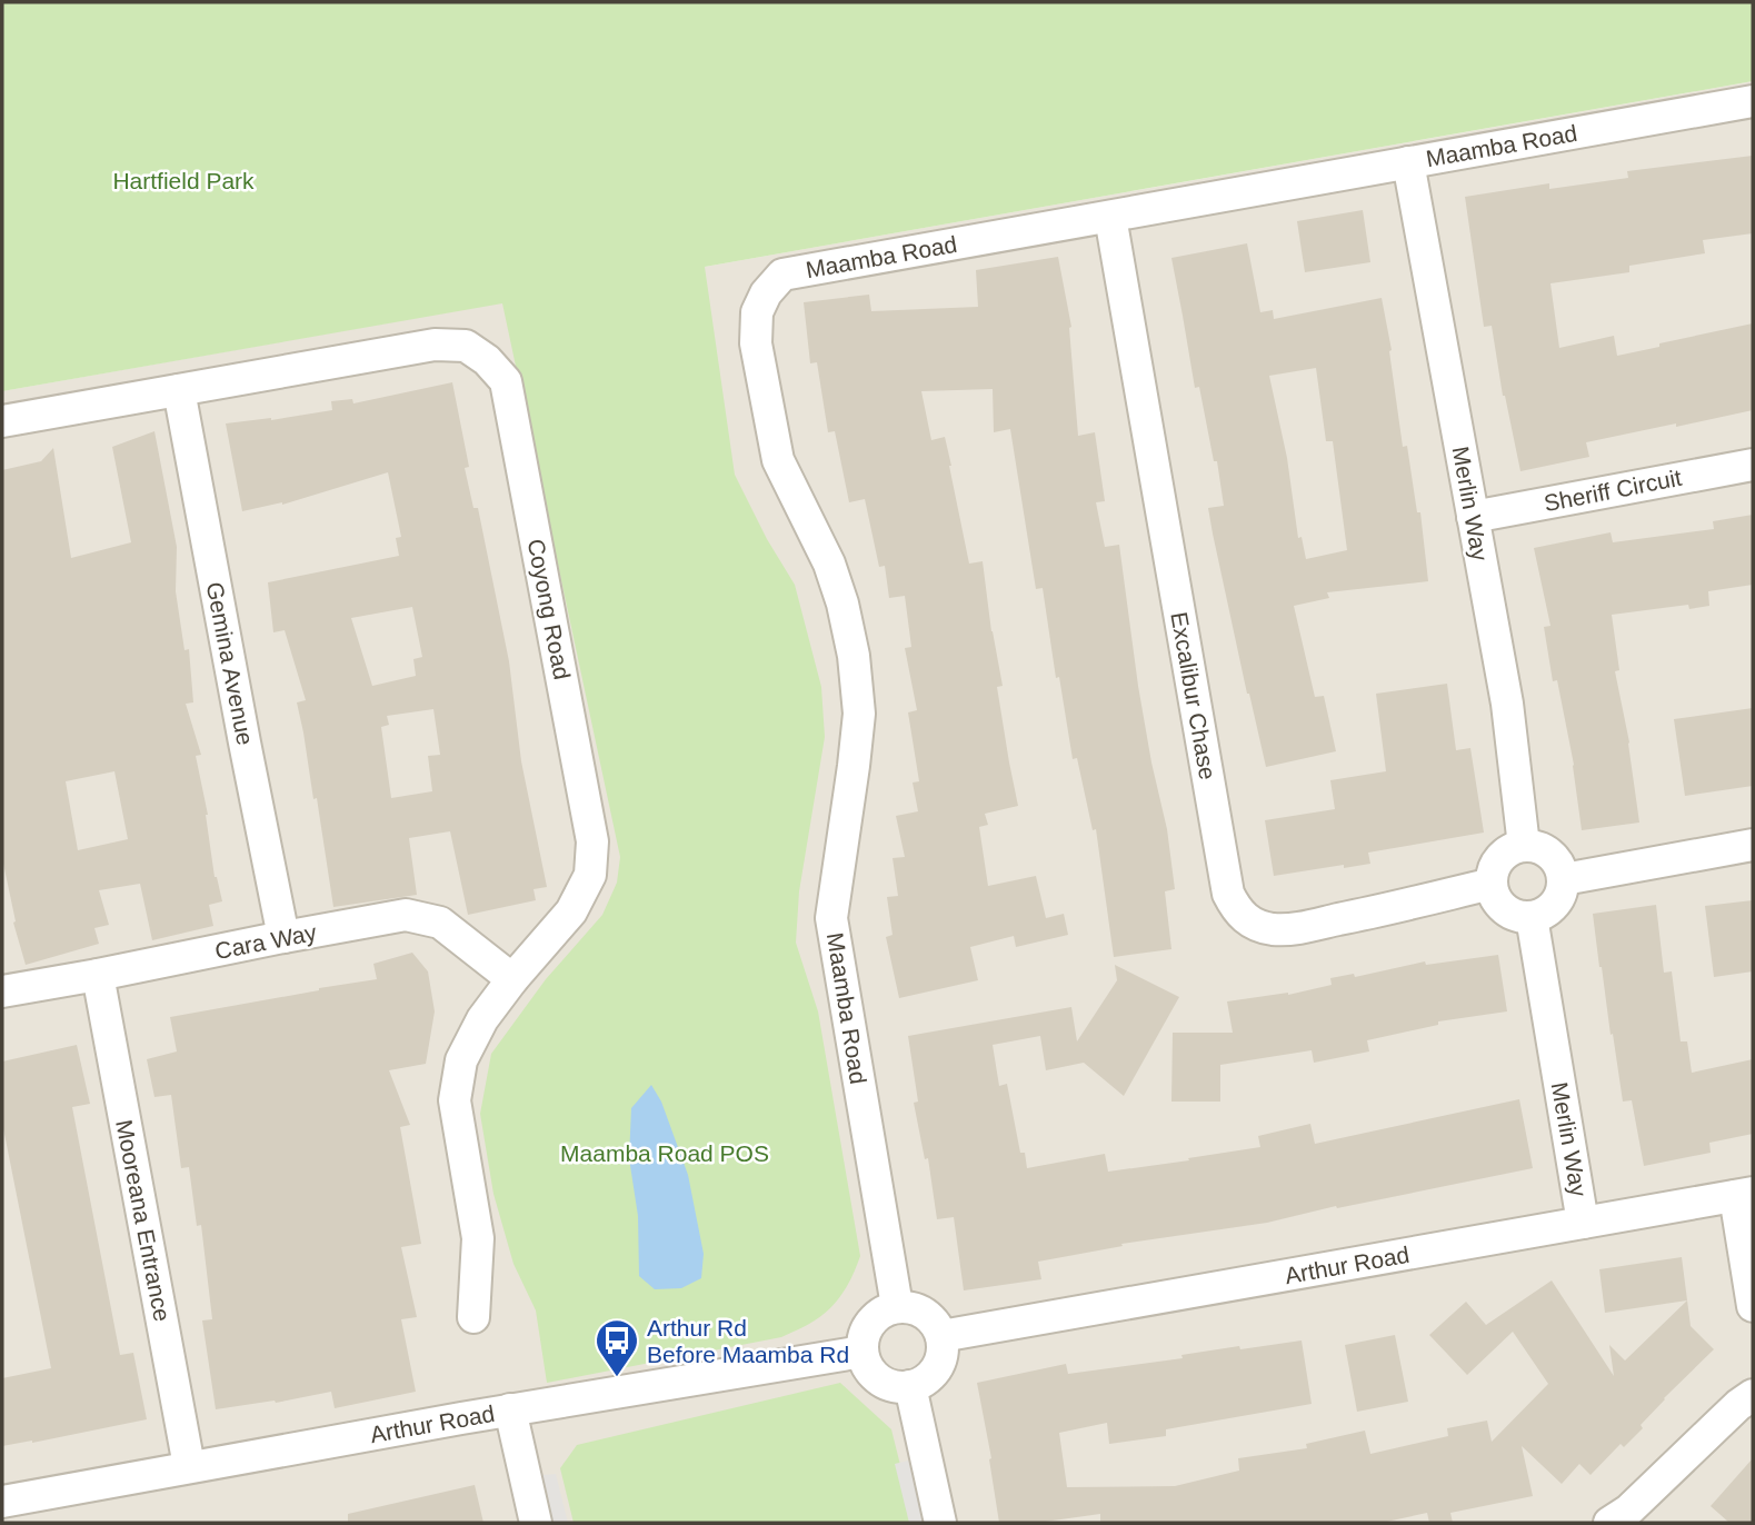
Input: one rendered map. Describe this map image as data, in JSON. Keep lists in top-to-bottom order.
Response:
{
  "streets": {
    "street": [
      "Maamba Road",
      "Sheriff Circuit",
      "Merlin Way",
      "Coyong Road",
      "Gemina Avenue",
      "Excalibur Chase",
      "Cara Way",
      "Mooreana Entrance",
      "Arthur Road"
    ]
  },
  "crossings": [
    ["Maamba Road", "Merlin Way"],
    ["Maamba Road", "Excalibur Chase"],
    ["Maamba Road", "Arthur Road"],
    ["Sheriff Circuit", "Merlin Way"],
    ["Merlin Way", "Excalibur Chase"],
    ["Merlin Way", "Arthur Road"],
    ["Coyong Road", "Gemina Avenue"],
    ["Coyong Road", "Cara Way"],
    ["Gemina Avenue", "Cara Way"],
    ["Cara Way", "Mooreana Entrance"],
    ["Mooreana Entrance", "Arthur Road"]
  ],
  "parks": ["Hartfield Park", "Maamba Road POS"],
  "places": {
    "bus stop": ["Arthur Rd Before Maamba Rd"]
  }
}
